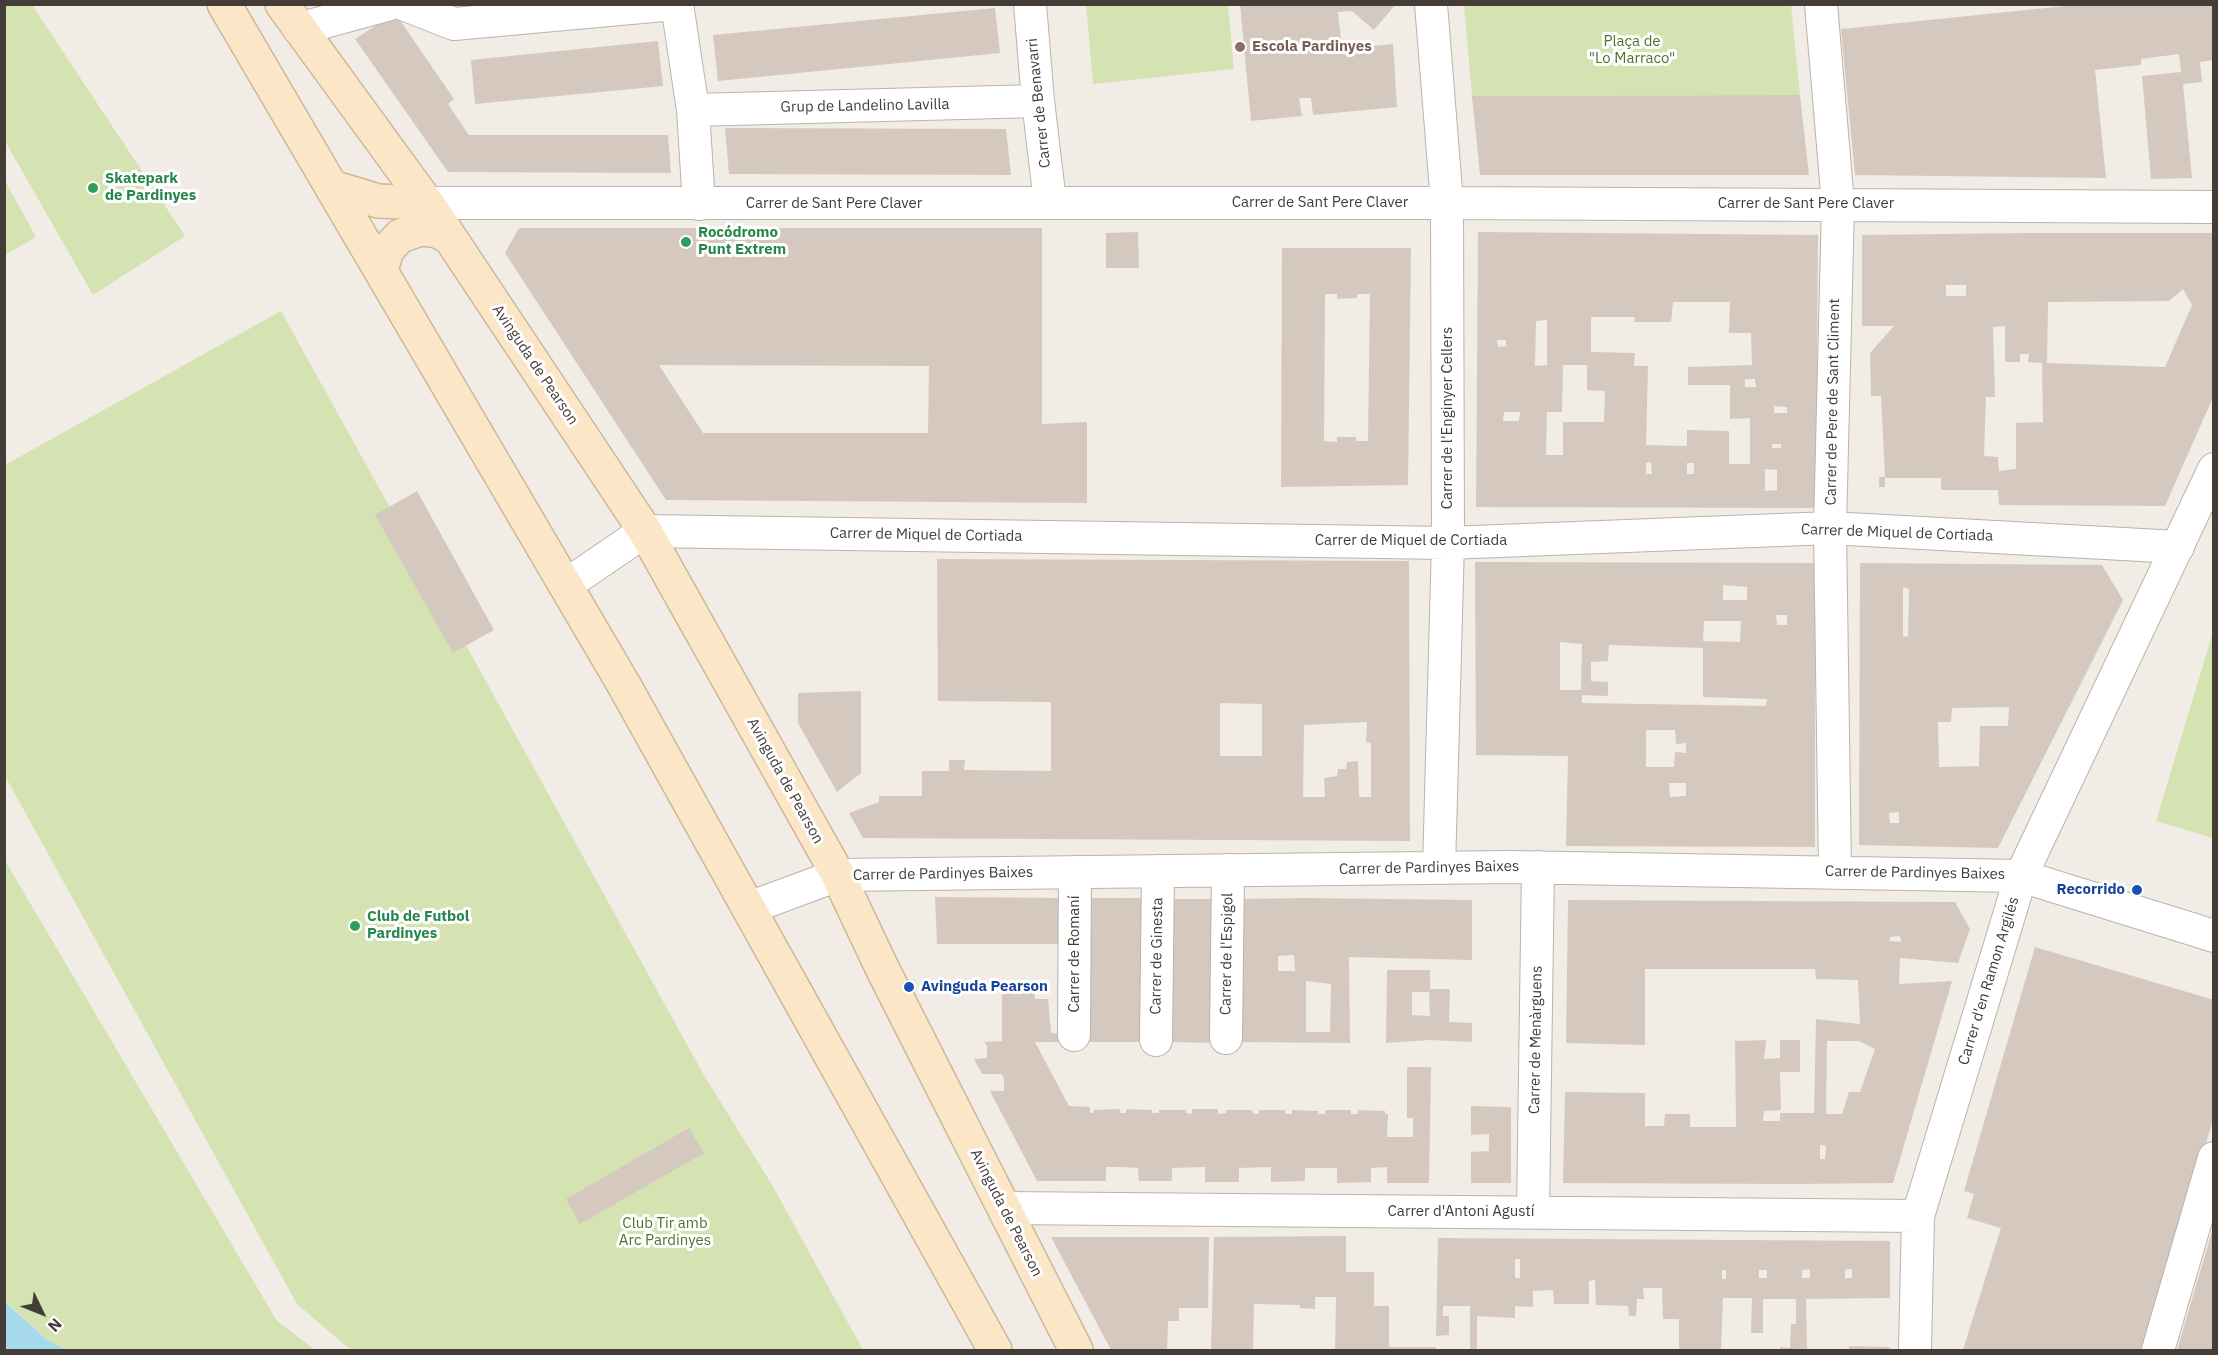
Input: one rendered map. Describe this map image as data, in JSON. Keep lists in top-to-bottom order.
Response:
{
  "streets": {
    "street": [
      "Carrer de Benavarri",
      "Grup de Landelino Lavilla",
      "Carrer de Sant Pere Claver",
      "Avinguda de Pearson",
      "Carrer de Pere de Sant Climent",
      "Carrer de l'Enginyer Cellers",
      "Carrer de Miquel de Cortiada",
      "Carrer de Pardinyes Baixes",
      "Carrer de Romaní",
      "Carrer de l'Espigol",
      "Carrer de Ginesta",
      "Carrer d'en Ramon Argilés",
      "Carrer de Menàrguens",
      "Carrer d'Antoni Agustí"
    ]
  },
  "crossings": [
    ["Carrer de Benavarri", "Grup de Landelino Lavilla"],
    ["Carrer de Benavarri", "Carrer de Sant Pere Claver"],
    ["Carrer de Sant Pere Claver", "Avinguda de Pearson"],
    ["Carrer de Sant Pere Claver", "Carrer de Pere de Sant Climent"],
    ["Carrer de Sant Pere Claver", "Carrer de l'Enginyer Cellers"],
    ["Avinguda de Pearson", "Carrer de Miquel de Cortiada"],
    ["Avinguda de Pearson", "Carrer de Pardinyes Baixes"],
    ["Avinguda de Pearson", "Carrer d'Antoni Agustí"],
    ["Carrer de Pere de Sant Climent", "Carrer de Miquel de Cortiada"],
    ["Carrer de Pere de Sant Climent", "Carrer de Pardinyes Baixes"],
    ["Carrer de l'Enginyer Cellers", "Carrer de Miquel de Cortiada"],
    ["Carrer de l'Enginyer Cellers", "Carrer de Pardinyes Baixes"],
    ["Carrer de Miquel de Cortiada", "Carrer d'en Ramon Argilés"],
    ["Carrer de Pardinyes Baixes", "Carrer de Romaní"],
    ["Carrer de Pardinyes Baixes", "Carrer de l'Espigol"],
    ["Carrer de Pardinyes Baixes", "Carrer de Ginesta"],
    ["Carrer de Pardinyes Baixes", "Carrer d'en Ramon Argilés"],
    ["Carrer de Pardinyes Baixes", "Carrer de Menàrguens"],
    ["Carrer d'en Ramon Argilés", "Carrer d'Antoni Agustí"],
    ["Carrer de Menàrguens", "Carrer d'Antoni Agustí"]
  ],
  "parks": ["Plaça de \"Lo Marraco\"", "Club Tir amb Arc Pardinyes"],
  "places": [
    "Escola Pardinyes",
    "Skatepark de Pardinyes",
    "Rocódromo Punt Extrem",
    "Recorrido",
    "Club de Futbol Pardinyes",
    "Avinguda Pearson"
  ],
  "north": "bottom right"
}
